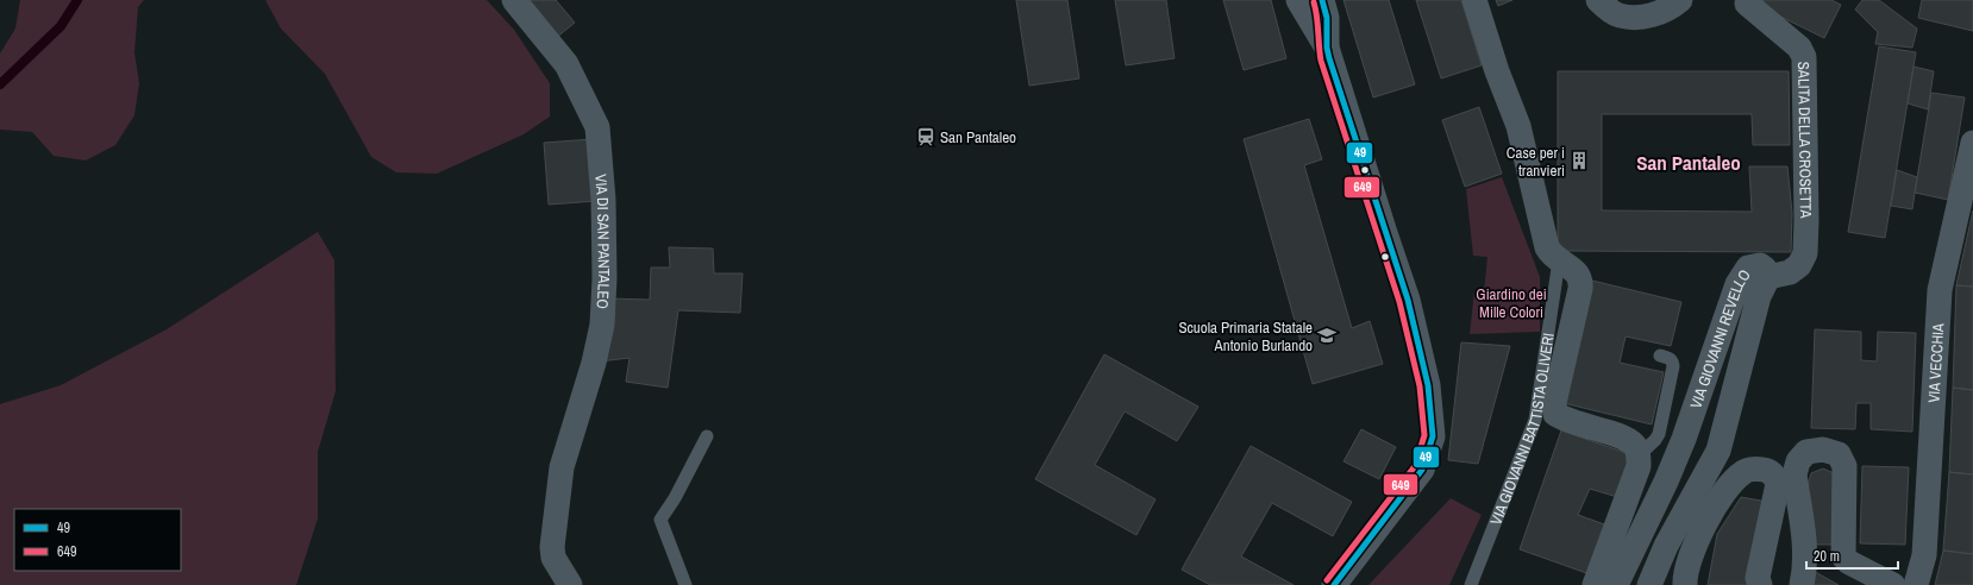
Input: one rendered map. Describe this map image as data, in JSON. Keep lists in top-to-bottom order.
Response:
{
  "streets": {
    "street": [
      "SALITA DELLA CROSETTA",
      "VIA DI SAN PANTALEO",
      "VIA GIOVANNI REVELLO",
      "VIA VECCHIA"
    ],
    "lane": ["VIA GIOVANNI BATTISTA OLIVERI"]
  },
  "crossings": [
    ["SALITA DELLA CROSETTA", "VIA GIOVANNI REVELLO"]
  ],
  "districts": ["San Pantaleo"],
  "parks": ["Giardino dei Mille Colori"],
  "places": {
    "station": ["San Pantaleo"],
    "building": ["Case per i tranvieri"],
    "school or university": ["Scuola Primaria Statale Antonio Burlando"]
  },
  "lines": ["transit line 49", "transit line 649"],
  "legend": ["49", "649"],
  "scale_bar": "20 m"
}
